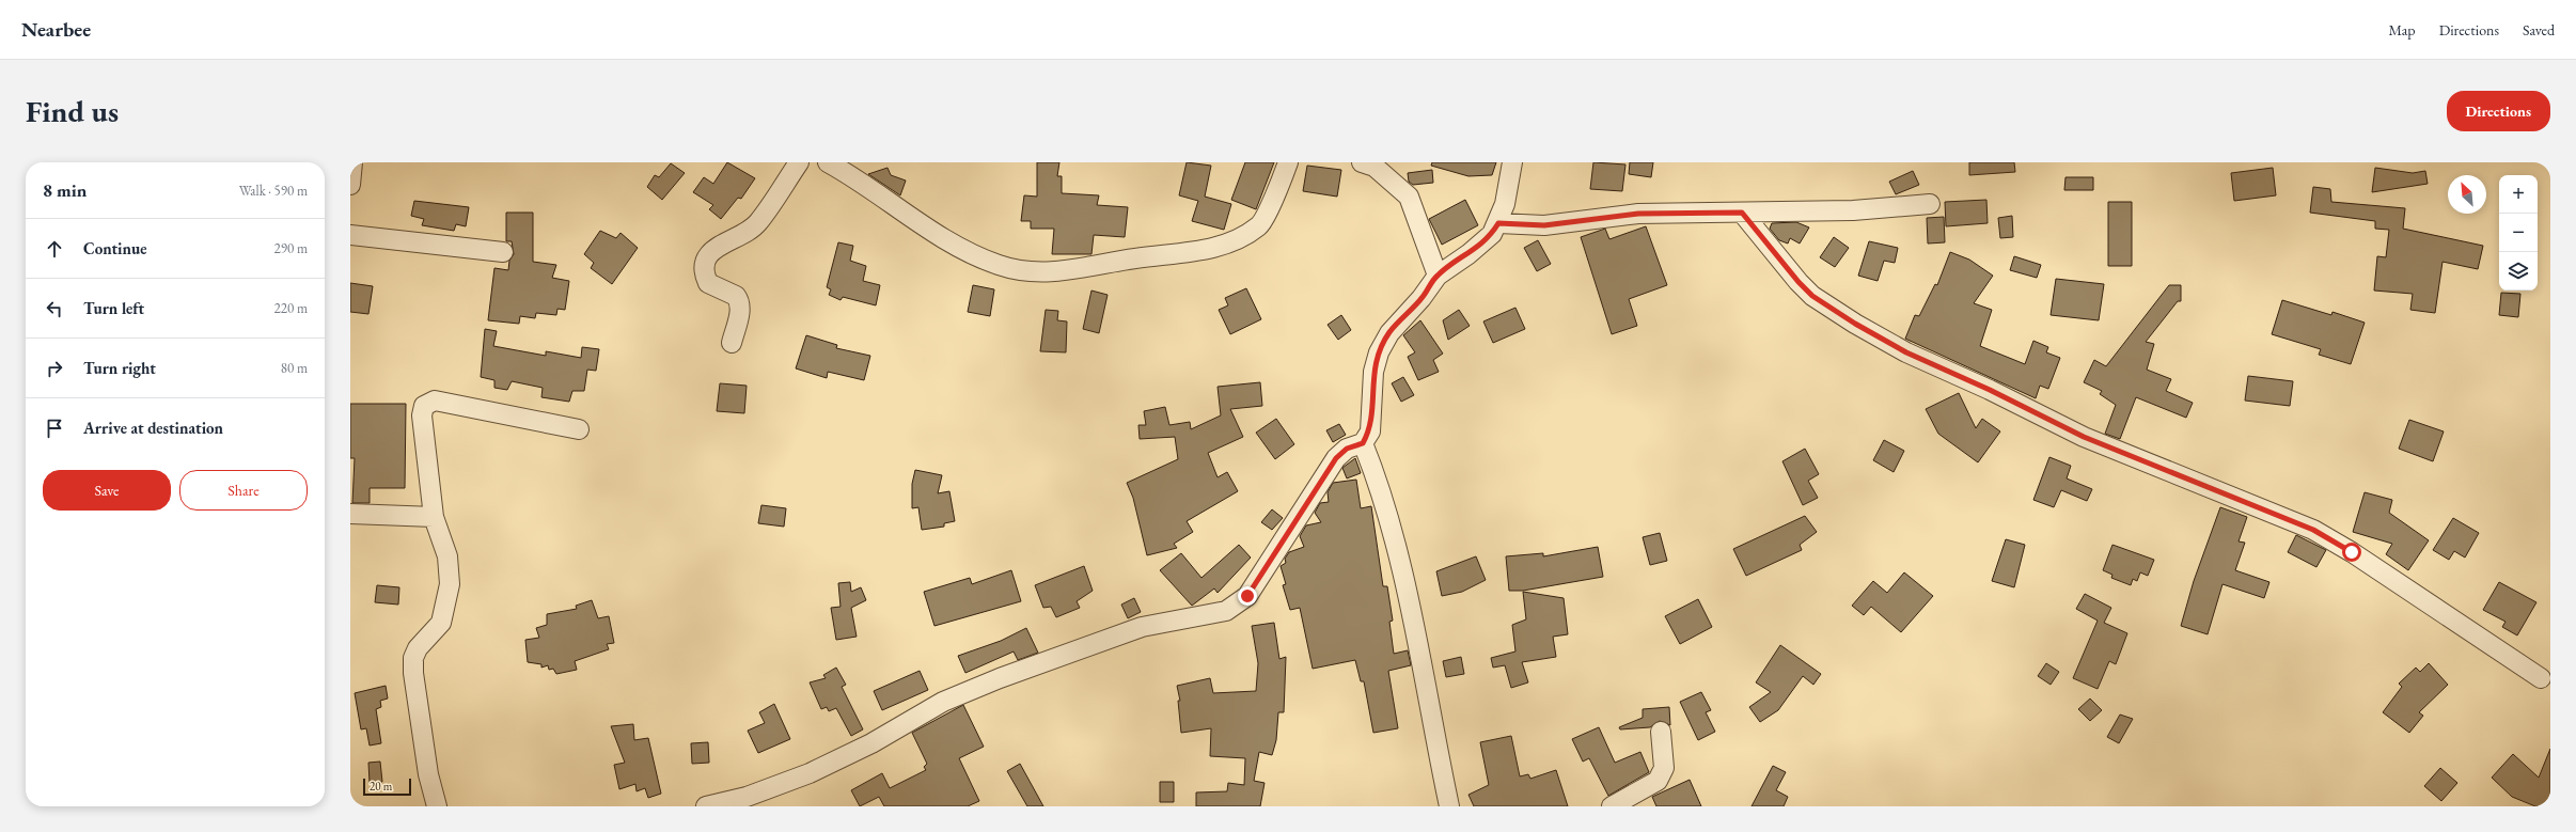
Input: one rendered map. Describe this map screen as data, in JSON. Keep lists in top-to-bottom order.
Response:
{
  "scale_bar": "20 m",
  "north": "top left",
  "page": {
    "header": "Nearbee",
    "nav": ["Map", "Directions", "Saved"],
    "buttons": [
      "Directions",
      ["Save", "Share"]
    ],
    "title": "Find us",
    "heading": ["8 min", "Walk · 590 m"],
    "map_buttons": ["+", "−"],
    "list": [
      ["Continue", "290 m"],
      ["Turn left", "220 m"],
      ["Turn right", "80 m"],
      "Arrive at destination"
    ],
    "scale": "20 m"
  }
}
